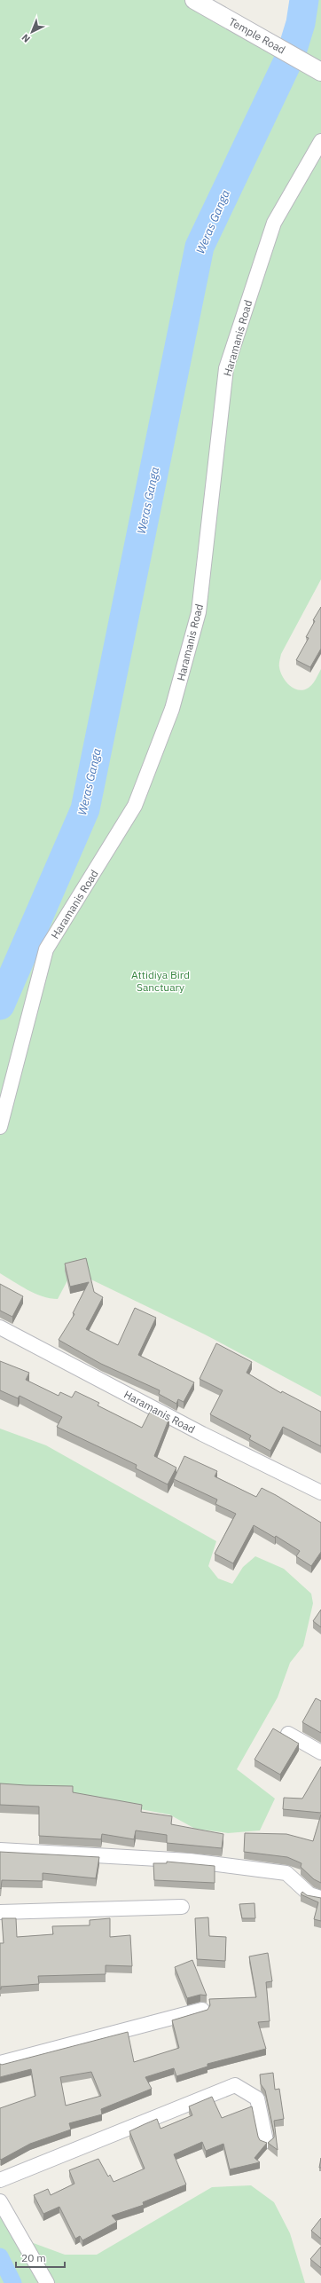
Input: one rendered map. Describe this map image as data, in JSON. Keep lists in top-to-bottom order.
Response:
{
  "streets": {
    "street": ["Temple Road", "Haramanis Road"]
  },
  "water": ["Weras Ganga"],
  "parks": ["Attidiya Bird Sanctuary"],
  "scale_bar": "20 m",
  "north": "bottom left"
}
